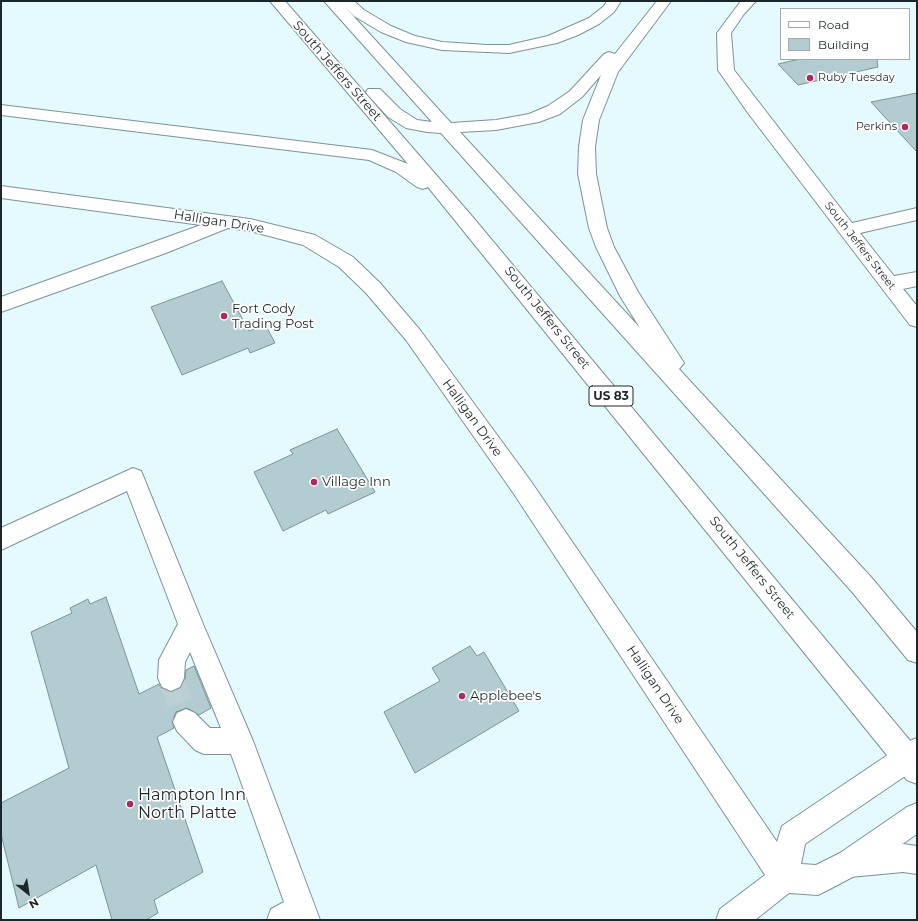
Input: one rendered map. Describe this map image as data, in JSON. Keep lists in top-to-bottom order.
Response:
{
  "streets": {
    "main road": ["South Jeffers Street", "Halligan Drive", "US 83"]
  },
  "places": [
    "Ruby Tuesday",
    "Perkins",
    "Fort Cody Trading Post",
    "Village Inn",
    "Applebee's",
    "Hampton Inn North Platte"
  ],
  "legend": ["Road", "Building"],
  "north": "bottom right"
}
